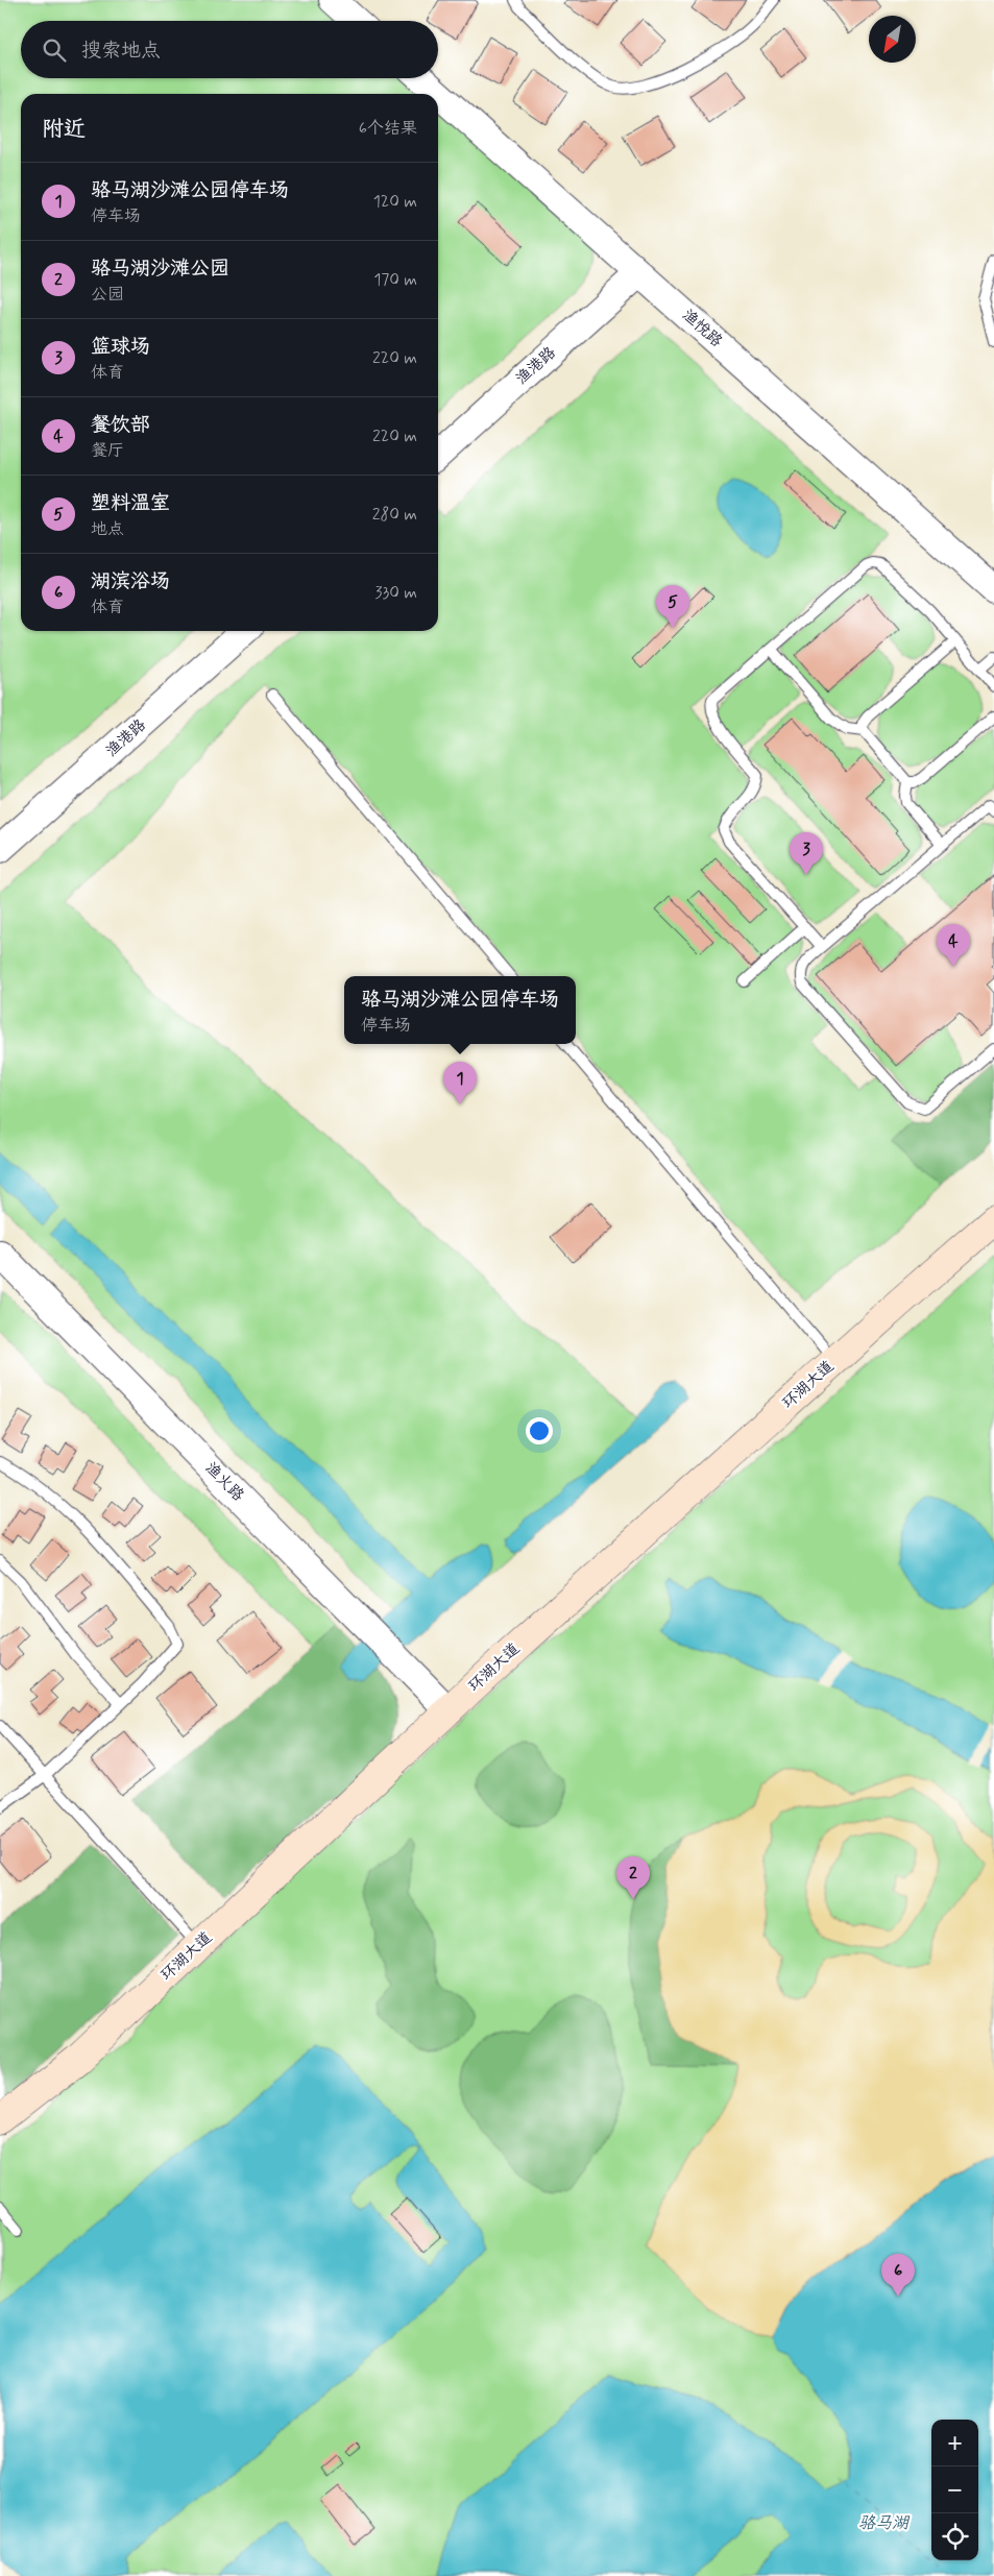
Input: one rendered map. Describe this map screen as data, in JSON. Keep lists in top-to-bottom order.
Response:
{
  "streets": {
    "main road": ["环湖大道"],
    "street": ["渔悦路", "渔港路", "渔火路"]
  },
  "crossings": [
    ["渔悦路", "渔港路"],
    ["环湖大道", "渔火路"]
  ],
  "water": ["骆马湖"],
  "north": "bottom left",
  "page": {
    "search": "搜索地点",
    "heading": ["附近", "6个结果"],
    "list": [
      {
        "mark": "1",
        "name": "骆马湖沙滩公园停车场",
        "note": "停车场",
        "value": "120 m"
      },
      {
        "mark": "2",
        "name": "骆马湖沙滩公园",
        "note": "公园",
        "value": "170 m"
      },
      {
        "mark": "3",
        "name": "篮球场",
        "note": "体育",
        "value": "220 m"
      },
      {
        "mark": "4",
        "name": "餐饮部",
        "note": "餐厅",
        "value": "220 m"
      },
      {
        "mark": "5",
        "name": "塑料温室",
        "note": "地点",
        "value": "280 m"
      },
      {
        "mark": "6",
        "name": "湖滨浴场",
        "note": "体育",
        "value": "330 m"
      }
    ],
    "pins": [
      "5",
      "3",
      "4",
      "1",
      "2",
      "6"
    ],
    "popup": ["骆马湖沙滩公园停车场", "停车场"],
    "map_buttons": ["+", "−"]
  }
}
